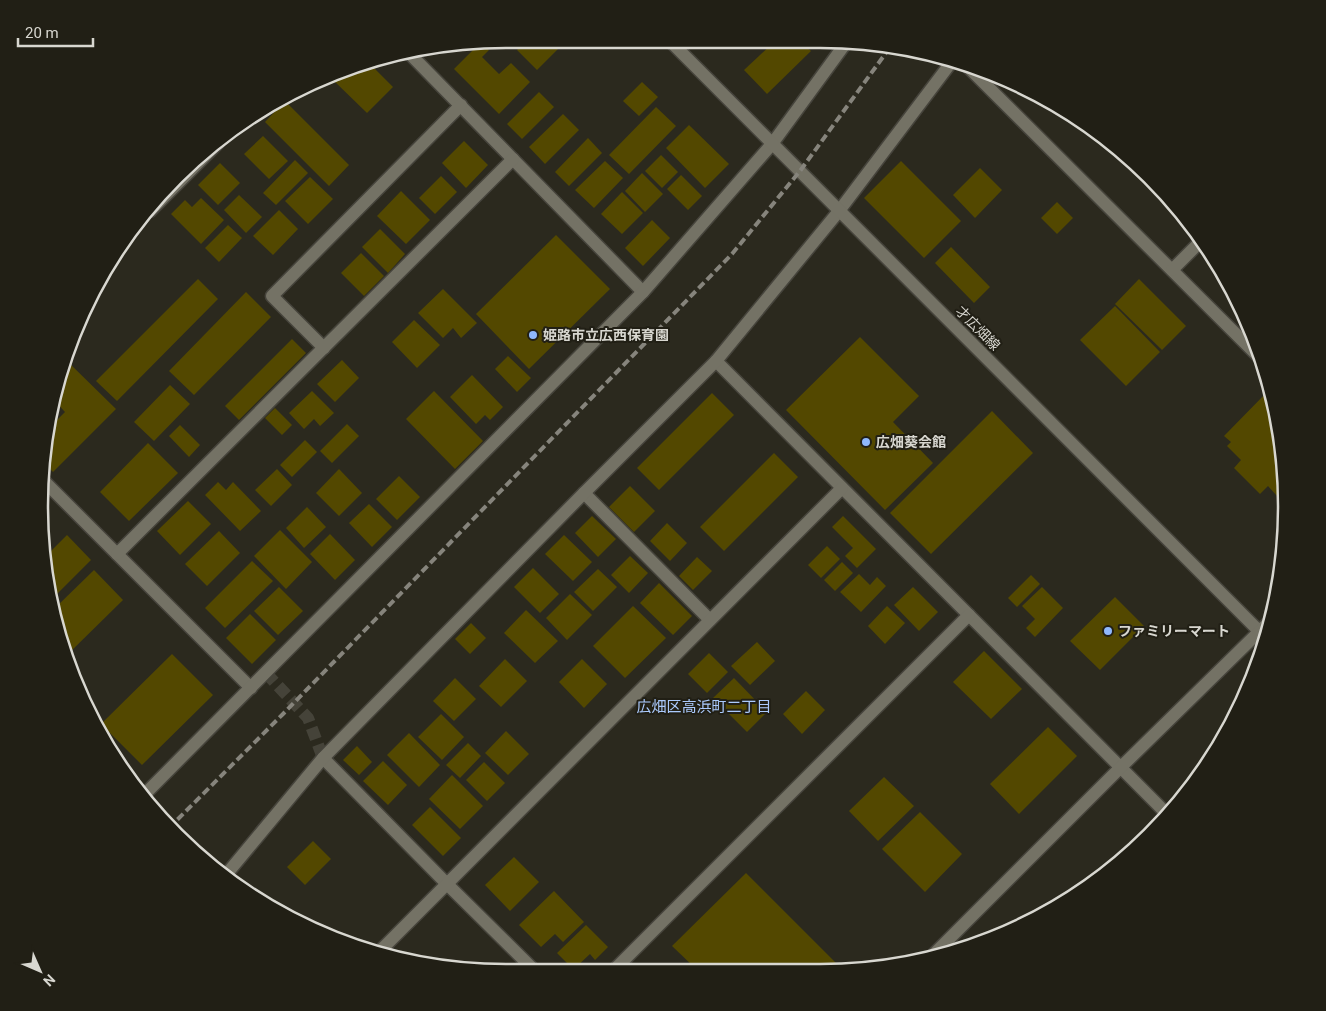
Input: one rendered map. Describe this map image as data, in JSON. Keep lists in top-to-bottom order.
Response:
{
  "streets": {
    "street": ["才広畑線"]
  },
  "districts": ["広畑区高浜町二丁目"],
  "places": ["姫路市立広西保育園", "広畑葵会館", "ファミリーマート"],
  "scale_bar": "20 m",
  "north": "bottom right"
}
